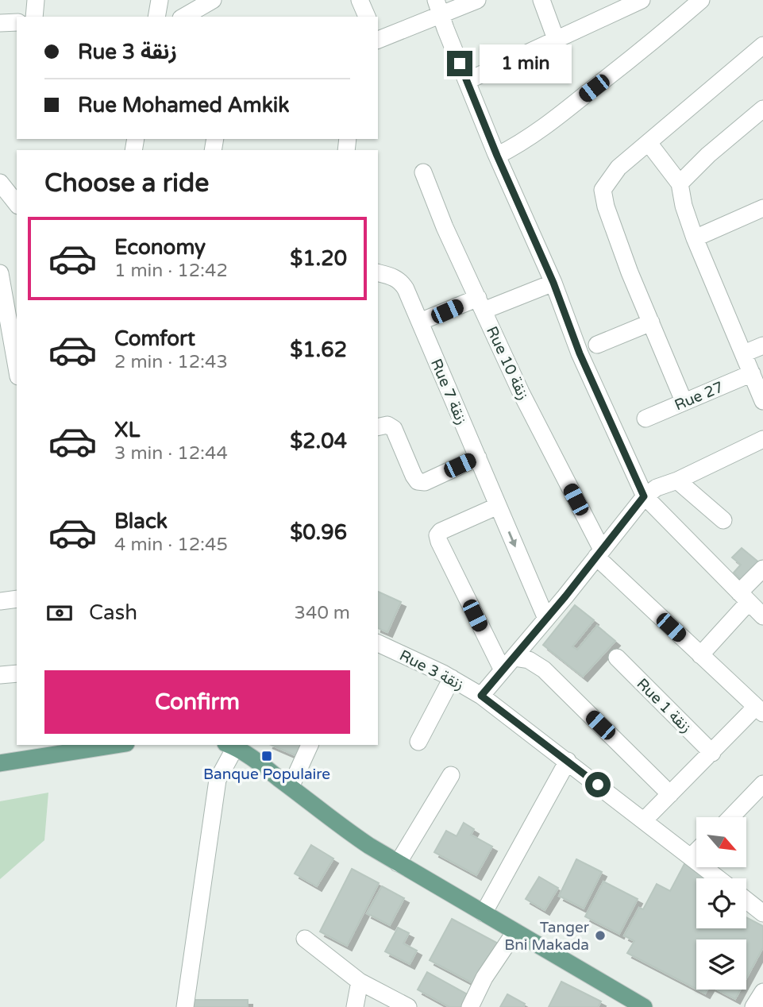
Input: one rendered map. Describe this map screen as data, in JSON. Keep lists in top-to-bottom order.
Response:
{
  "streets": {
    "street": [
      "Rue 10 زنقة",
      "Rue 7 زنقة",
      "Rue 27",
      "Rue 3 زنقة",
      "Rue 1 زنقة"
    ]
  },
  "places": {
    "transit": ["Banque Populaire"],
    "other": ["Tanger Bni Makada"]
  },
  "north": "bottom right",
  "page": {
    "banner": ["Rue 3 زنقة", "Rue Mohamed Amkik"],
    "bubble": "1 min",
    "heading": "Choose a ride",
    "list": [
      {
        "name": "Economy",
        "note": "1 min · 12:42",
        "value": "$1.20"
      },
      {
        "name": "Comfort",
        "note": "2 min · 12:43",
        "value": "$1.62"
      },
      {
        "name": "XL",
        "note": "3 min · 12:44",
        "value": "$2.04"
      },
      {
        "name": "Black",
        "note": "4 min · 12:45",
        "value": "$0.96"
      }
    ],
    "pay": ["Cash", "340 m"],
    "buttons": "Confirm"
  }
}
